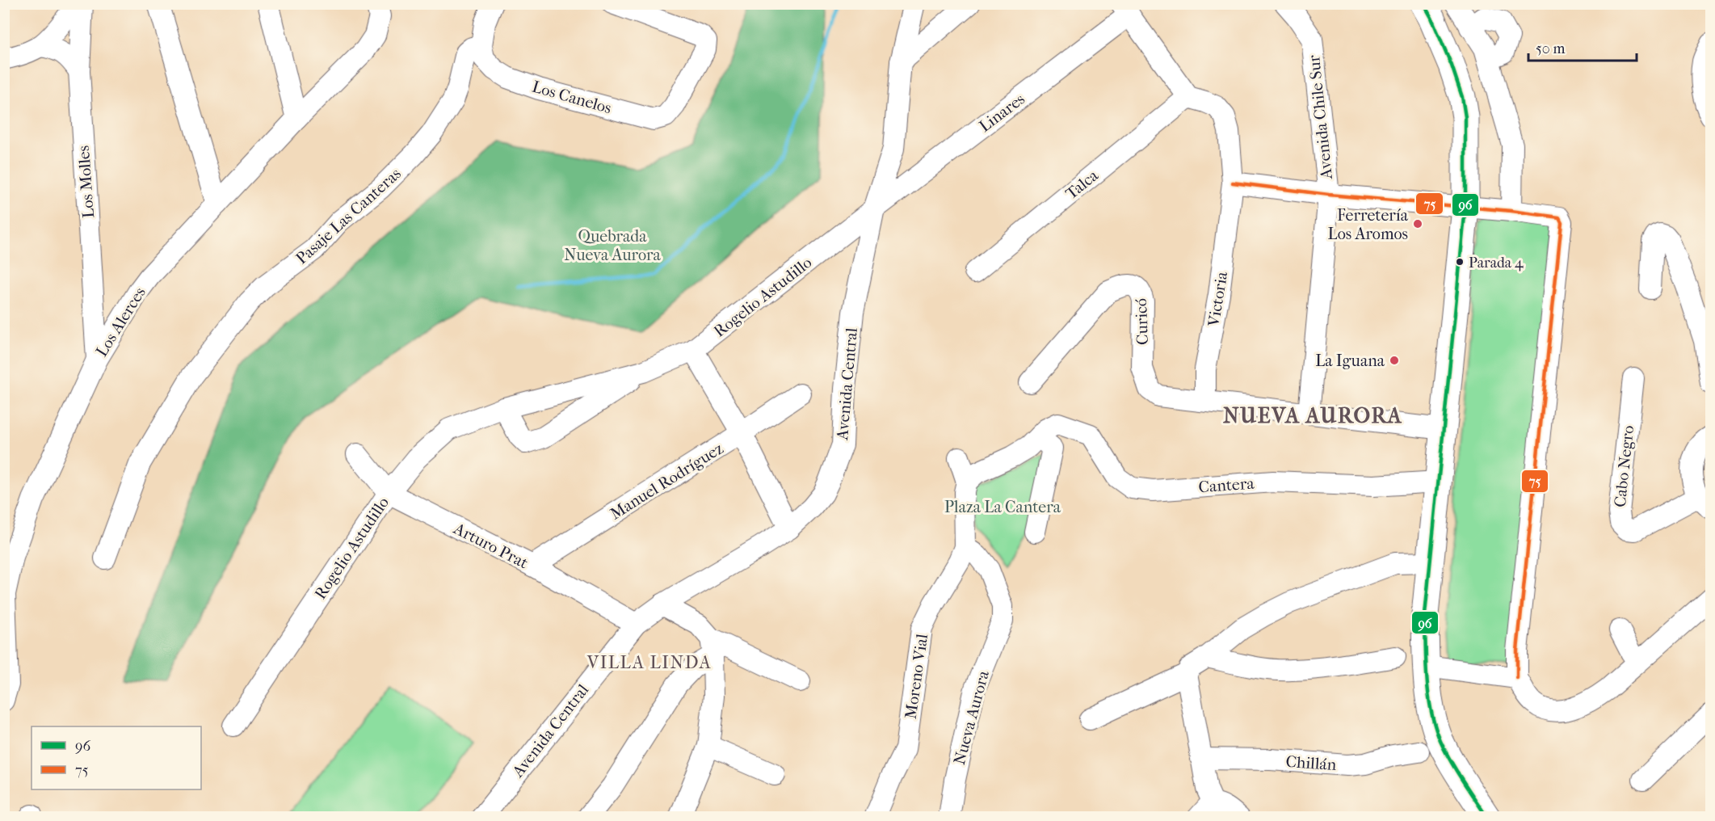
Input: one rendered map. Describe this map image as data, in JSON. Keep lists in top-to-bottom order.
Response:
{
  "streets": {
    "street": [
      "Los Canelos",
      "Linares",
      "Avenida Chile Sur",
      "Los Molles",
      "Talca",
      "Pasaje Las Canteras",
      "Rogelio Astudillo",
      "Victoria",
      "Los Alerces",
      "Curicó",
      "Avenida Central",
      "Cabo Negro",
      "Manuel Rodríguez",
      "Cantera",
      "Arturo Prat",
      "Moreno Vial",
      "Nueva Aurora",
      "Chillán"
    ]
  },
  "crossings": [
    ["Los Canelos", "Pasaje Las Canteras"],
    ["Linares", "Rogelio Astudillo"],
    ["Linares", "Avenida Central"],
    ["Los Molles", "Los Alerces"],
    ["Talca", "Victoria"],
    ["Rogelio Astudillo", "Avenida Central"],
    ["Rogelio Astudillo", "Arturo Prat"],
    ["Victoria", "Curicó"],
    ["Avenida Central", "Arturo Prat"],
    ["Manuel Rodríguez", "Arturo Prat"],
    ["Moreno Vial", "Nueva Aurora"]
  ],
  "districts": ["NUEVA AURORA", "VILLA LINDA"],
  "parks": ["Quebrada Nueva Aurora", "Plaza La Cantera"],
  "places": ["Ferretería Los Aromos", "Parada 4", "La Iguana"],
  "lines": ["transit line 96", "transit line 75"],
  "legend": ["96", "75"],
  "scale_bar": "50 m"
}
